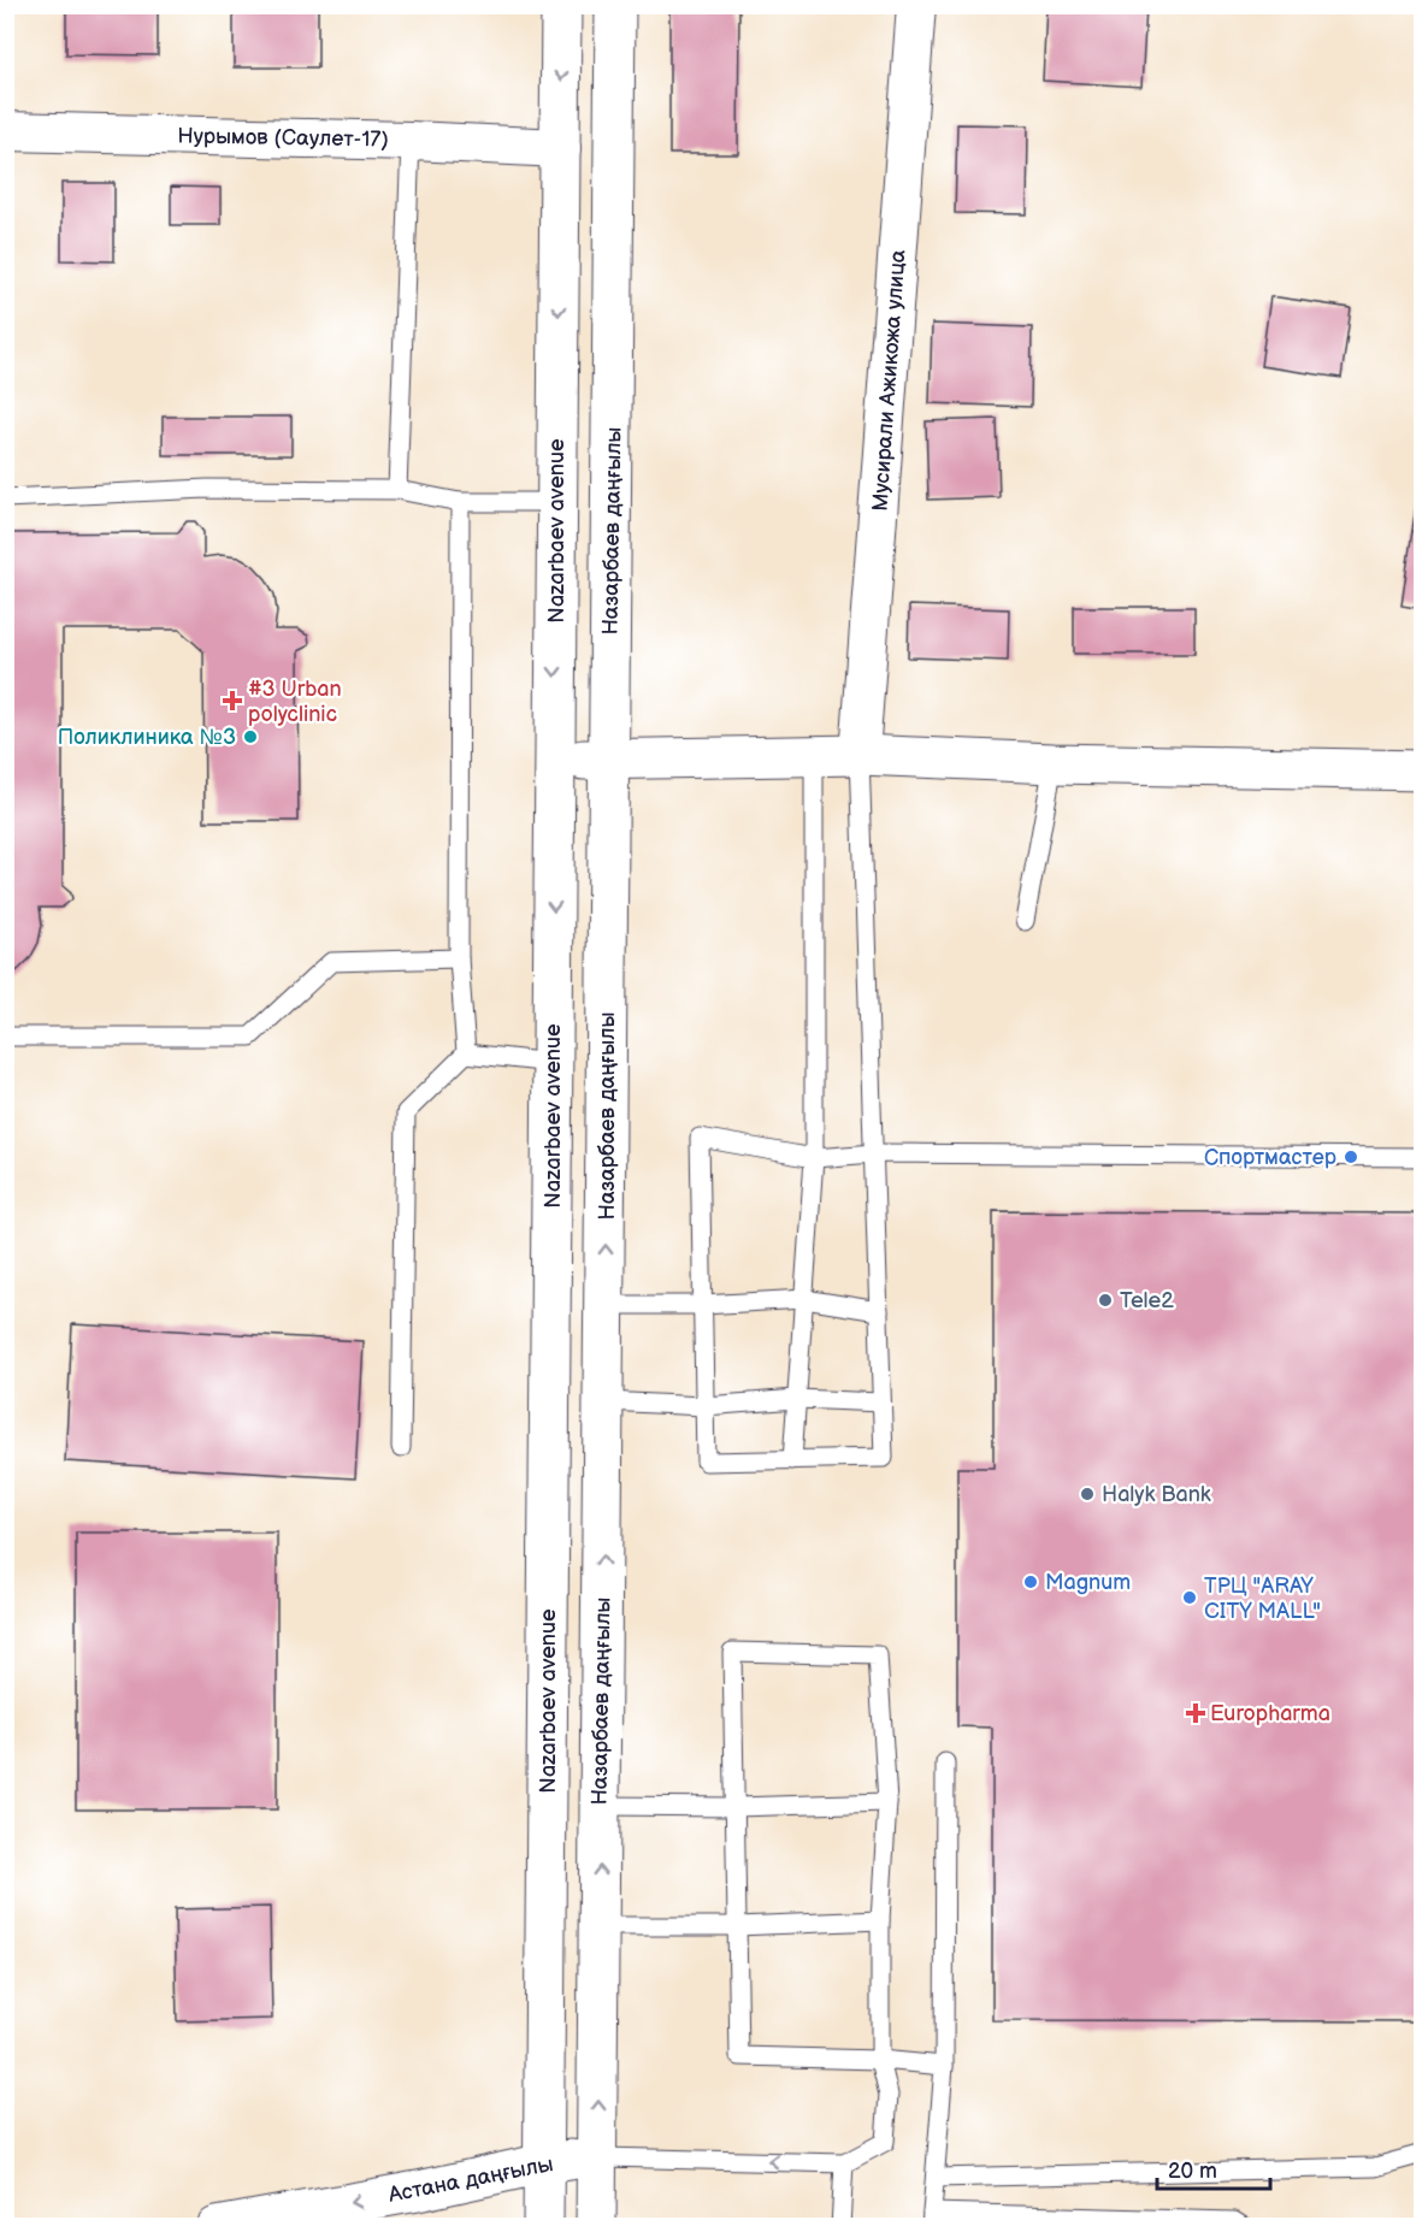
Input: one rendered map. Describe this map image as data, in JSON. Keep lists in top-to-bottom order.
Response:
{
  "streets": {
    "main road": ["Nazarbaev avenue", "Назарбаев даңғылы", "Астана даңғылы"],
    "street": ["Нурымов (Саулет-17)", "Мусирали Ажикожа улица"]
  },
  "crossings": [
    ["Нурымов (Саулет-17)", "Nazarbaev avenue"],
    ["Nazarbaev avenue", "Астана даңғылы"],
    ["Назарбаев даңғылы", "Астана даңғылы"]
  ],
  "one_way": ["Nazarbaev avenue", "Назарбаев даңғылы", "Астана даңғылы"],
  "places": {
    "health": ["#3 Urban polyclinic", "Europharma"],
    "other": [
      "Поликлиника №3",
      "Спортмастер",
      "Tele2",
      "Halyk Bank",
      "Magnum",
      "ТРЦ \"ARAY CITY MALL\""
    ]
  },
  "scale_bar": "20 m"
}
